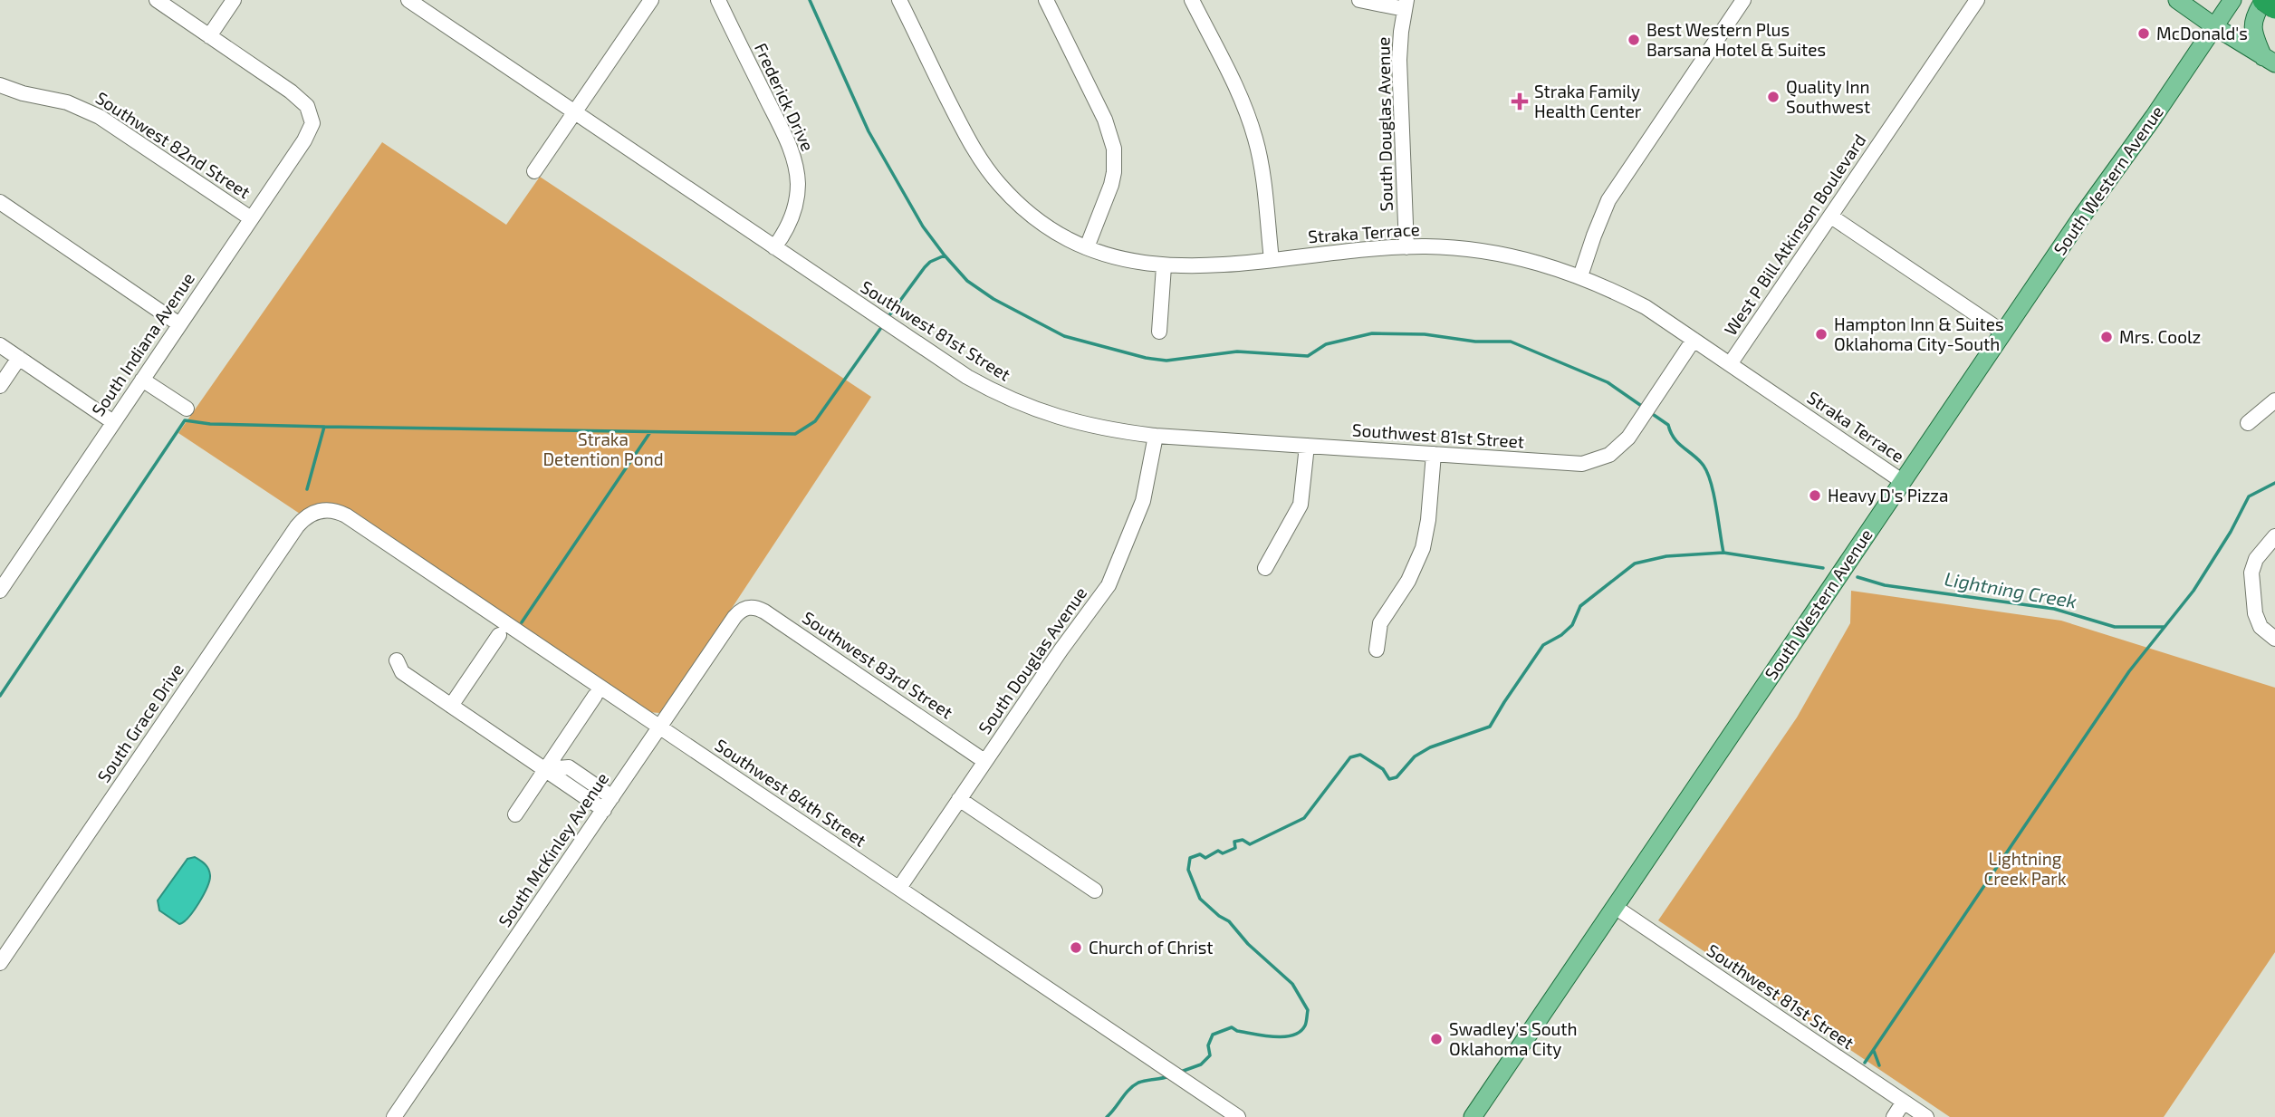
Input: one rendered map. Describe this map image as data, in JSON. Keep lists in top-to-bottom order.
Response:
{
  "streets": {
    "main road": ["South Western Avenue"],
    "street": [
      "Frederick Drive",
      "South Douglas Avenue",
      "Southwest 82nd Street",
      "Straka Terrace",
      "West P Bill Atkinson Boulevard",
      "Southwest 81st Street",
      "South Indiana Avenue",
      "Southwest 83rd Street",
      "South Grace Drive",
      "Southwest 84th Street",
      "South McKinley Avenue"
    ]
  },
  "crossings": [
    ["Frederick Drive", "Southwest 81st Street"],
    ["South Douglas Avenue", "Straka Terrace"],
    ["South Douglas Avenue", "Southwest 81st Street"],
    ["South Douglas Avenue", "Southwest 83rd Street"],
    ["South Douglas Avenue", "Southwest 84th Street"],
    ["Southwest 82nd Street", "South Indiana Avenue"],
    ["South Western Avenue", "Straka Terrace"],
    ["South Western Avenue", "Southwest 81st Street"],
    ["Straka Terrace", "West P Bill Atkinson Boulevard"],
    ["Straka Terrace", "Southwest 81st Street"],
    ["Southwest 83rd Street", "South McKinley Avenue"],
    ["South Grace Drive", "Southwest 84th Street"],
    ["Southwest 84th Street", "South McKinley Avenue"]
  ],
  "water": ["Lightning Creek"],
  "parks": ["Straka Detention Pond", "Lightning Creek Park"],
  "places": {
    "other": [
      "McDonald's",
      "Best Western Plus Barsana Hotel & Suites",
      "Quality Inn Southwest",
      "Hampton Inn & Suites Oklahoma City-South",
      "Mrs. Coolz",
      "Heavy D's Pizza",
      "Church of Christ",
      "Swadley’s South Oklahoma City"
    ],
    "health": ["Straka Family Health Center"]
  }
}
